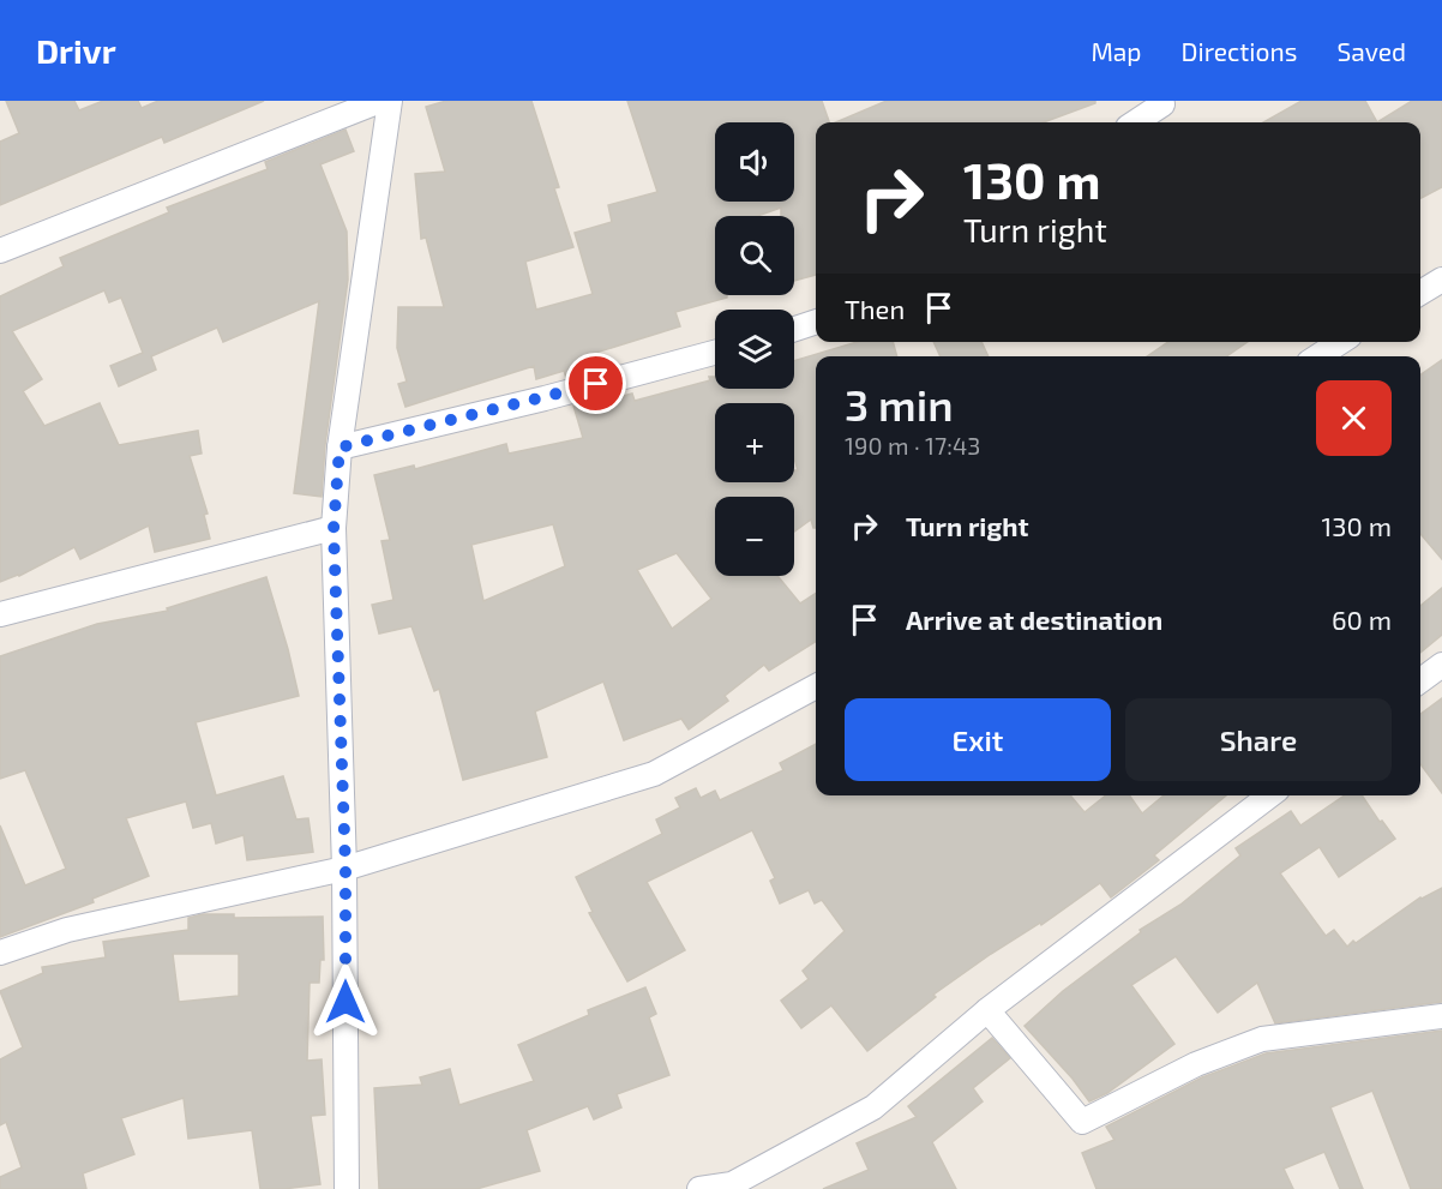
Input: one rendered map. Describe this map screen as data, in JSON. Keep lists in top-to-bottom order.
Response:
{
  "page": {
    "header": "Drivr",
    "nav": ["Map", "Directions", "Saved"],
    "map_buttons": ["+", "−"],
    "turn": ["130 m", "Turn right"],
    "then": "Then",
    "heading": ["3 min", "190 m · 17:43"],
    "list": [
      {
        "name": "Turn right",
        "value": "130 m"
      },
      {
        "name": "Arrive at destination",
        "value": "60 m"
      }
    ],
    "buttons": ["Exit", "Share"]
  }
}
